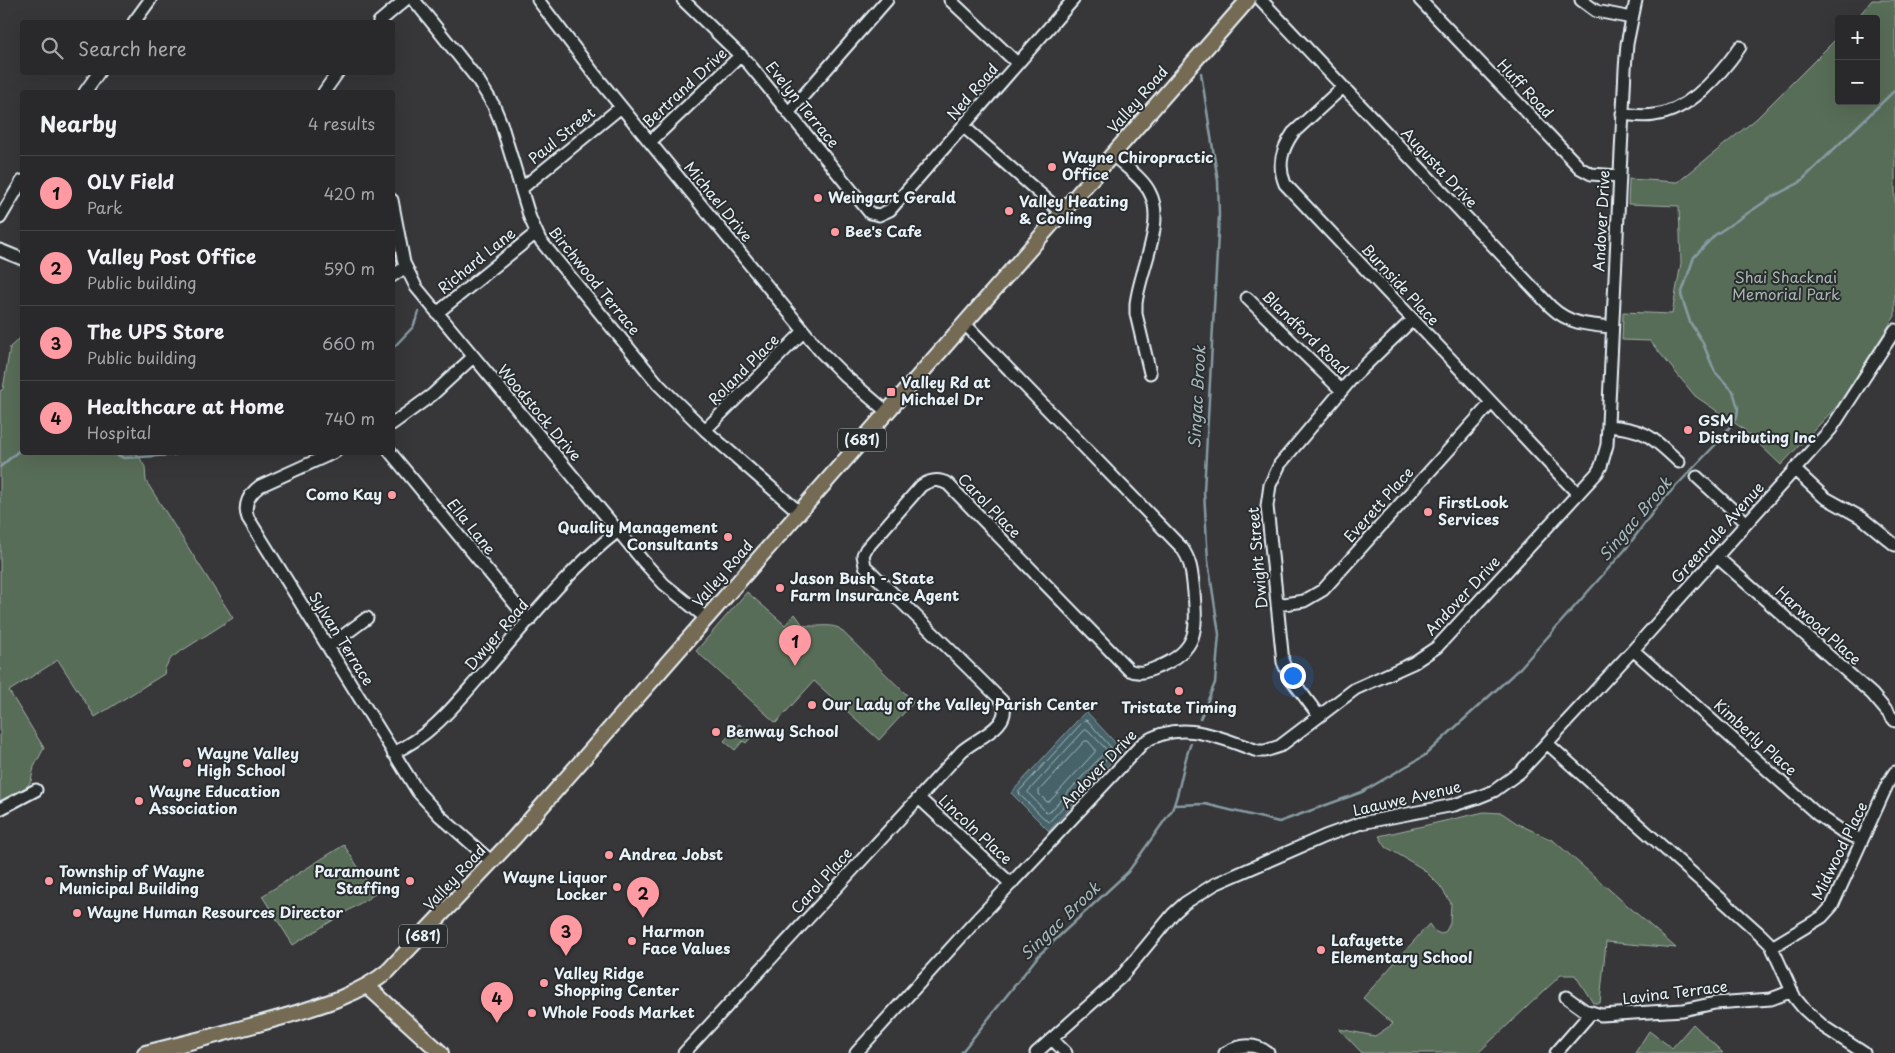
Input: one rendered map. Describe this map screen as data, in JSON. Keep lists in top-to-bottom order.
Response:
{
  "streets": {
    "main road": ["Valley Road", "(681)"],
    "street": [
      "Bertrand Drive",
      "Huff Road",
      "Ned Road",
      "Evelyn Terrace",
      "Paul Street",
      "Augusta Drive",
      "Michael Drive",
      "Andover Drive",
      "Richard Lane",
      "Birchwood Terrace",
      "Burnside Place",
      "Blandford Road",
      "Roland Place",
      "Woodstock Drive",
      "Everett Place",
      "Carol Place",
      "Ella Lane",
      "Greenrale Avenue",
      "Dwight Street",
      "Harwood Place",
      "Dwyer Road",
      "Sylvan Terrace",
      "Kimberly Place",
      "Laauwe Avenue",
      "Lincoln Place",
      "Midwood Place",
      "Lavina Terrace"
    ]
  },
  "crossings": [
    ["Bertrand Drive", "Evelyn Terrace"],
    ["Bertrand Drive", "Michael Drive"],
    ["Huff Road", "Andover Drive"],
    ["Ned Road", "Evelyn Terrace"],
    ["Valley Road", "Michael Drive"],
    ["Valley Road", "Birchwood Terrace"],
    ["Valley Road", "Woodstock Drive"],
    ["Valley Road", "Carol Place"],
    ["Valley Road", "Sylvan Terrace"],
    ["Paul Street", "Michael Drive"],
    ["Paul Street", "Birchwood Terrace"],
    ["Augusta Drive", "Andover Drive"],
    ["Augusta Drive", "Burnside Place"],
    ["Michael Drive", "Roland Place"],
    ["Andover Drive", "Burnside Place"],
    ["Andover Drive", "Dwight Street"],
    ["Andover Drive", "Lincoln Place"],
    ["Richard Lane", "Birchwood Terrace"],
    ["Richard Lane", "Woodstock Drive"],
    ["Birchwood Terrace", "Roland Place"],
    ["Burnside Place", "Everett Place"],
    ["Burnside Place", "Dwight Street"],
    ["Blandford Road", "Dwight Street"],
    ["Woodstock Drive", "Dwyer Road"],
    ["Everett Place", "Dwight Street"],
    ["Carol Place", "Lincoln Place"],
    ["Ella Lane", "Dwyer Road"],
    ["Greenrale Avenue", "Harwood Place"],
    ["Greenrale Avenue", "Kimberly Place"],
    ["Greenrale Avenue", "Laauwe Avenue"],
    ["Dwyer Road", "Sylvan Terrace"],
    ["Kimberly Place", "Midwood Place"]
  ],
  "water": ["Singac Brook"],
  "parks": ["Shai Shacknai Memorial Park"],
  "places": {
    "other": [
      "Wayne Chiropractic Office",
      "Weingart Gerald",
      "Valley Heating & Cooling",
      "Bee's Cafe",
      "GSM Distributing Inc",
      "Como Kay",
      "FirstLook Services",
      "Quality Management Consultants",
      "Jason Bush - State Farm Insurance Agent",
      "Tristate Timing",
      "Our Lady of the Valley Parish Center",
      "Benway School",
      "Wayne Valley High School",
      "Wayne Education Association",
      "Andrea Jobst",
      "Township of Wayne Municipal Building",
      "Paramount Staffing",
      "Wayne Liquor Locker",
      "Wayne Human Resources Director",
      "Harmon Face Values",
      "Lafayette Elementary School",
      "Valley Ridge Shopping Center",
      "Whole Foods Market"
    ],
    "transit": ["Valley Rd at Michael Dr"]
  },
  "page": {
    "map_buttons": ["+", "−"],
    "search": "Search here",
    "heading": ["Nearby", "4 results"],
    "list": [
      {
        "mark": "1",
        "name": "OLV Field",
        "note": "Park",
        "value": "420 m"
      },
      {
        "mark": "2",
        "name": "Valley Post Office",
        "note": "Public building",
        "value": "590 m"
      },
      {
        "mark": "3",
        "name": "The UPS Store",
        "note": "Public building",
        "value": "660 m"
      },
      {
        "mark": "4",
        "name": "Healthcare at Home",
        "note": "Hospital",
        "value": "740 m"
      }
    ],
    "pins": [
      "1",
      "2",
      "3",
      "4"
    ]
  }
}
